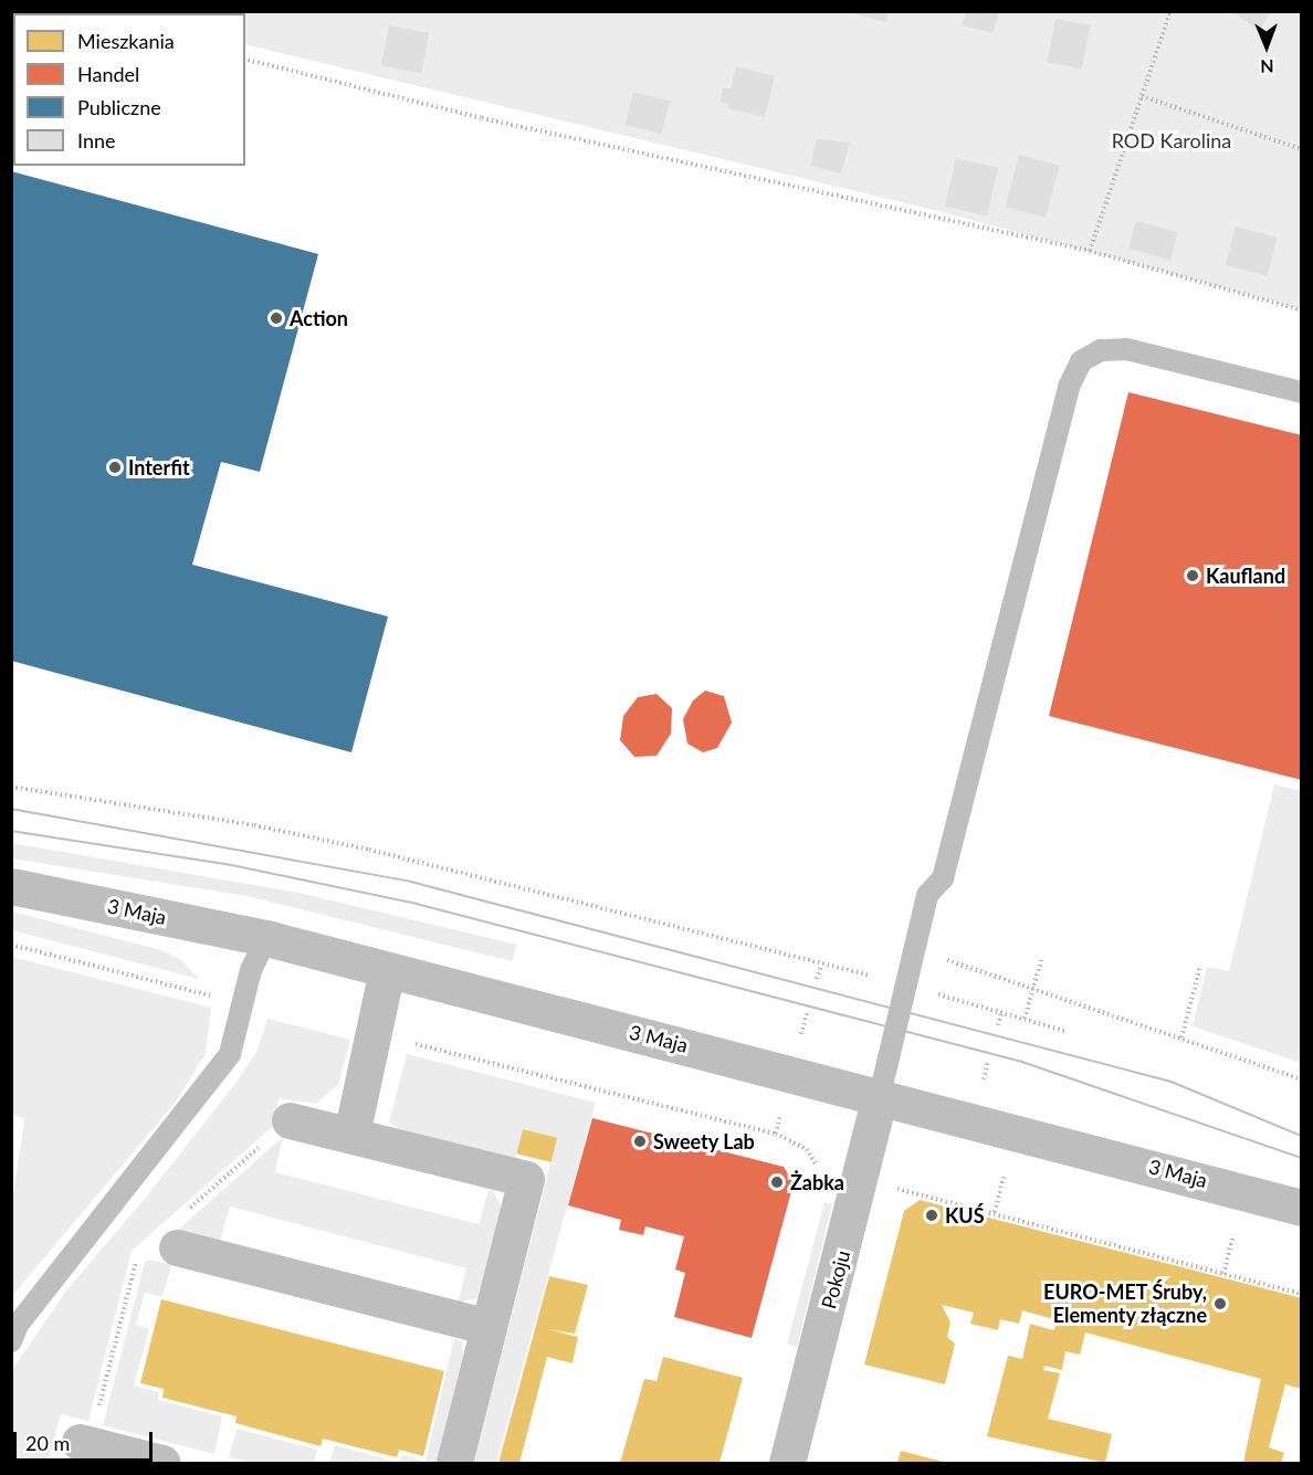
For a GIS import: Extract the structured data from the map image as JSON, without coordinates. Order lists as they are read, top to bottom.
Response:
{
  "streets": {
    "street": ["3 Maja", "Pokoju"]
  },
  "crossings": [
    ["3 Maja", "Pokoju"]
  ],
  "parks": ["ROD Karolina"],
  "places": [
    "Action",
    "Interfit",
    "Kaufland",
    "Sweety Lab",
    "Żabka",
    "KUŚ",
    "EURO-MET Śruby, Elementy złączne"
  ],
  "legend": [
    "Mieszkania",
    "Handel",
    "Publiczne",
    "Inne"
  ],
  "scale_bar": "20 m",
  "north": "bottom"
}
